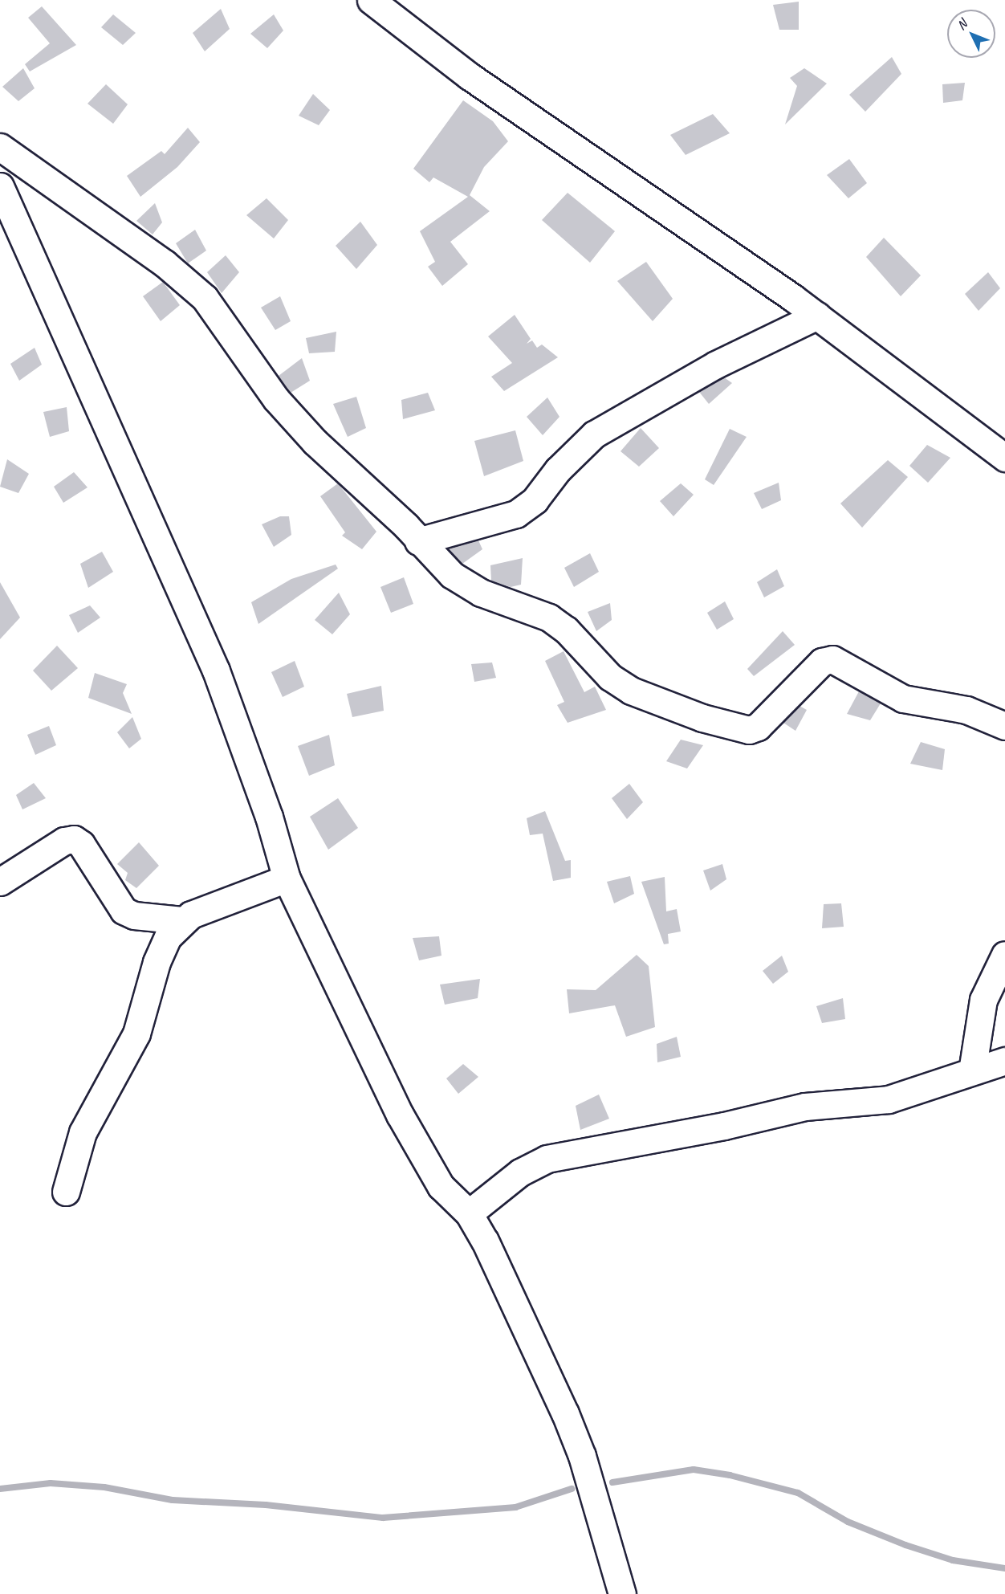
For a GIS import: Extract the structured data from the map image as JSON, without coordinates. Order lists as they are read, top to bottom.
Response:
{
  "north": "top left"
}
